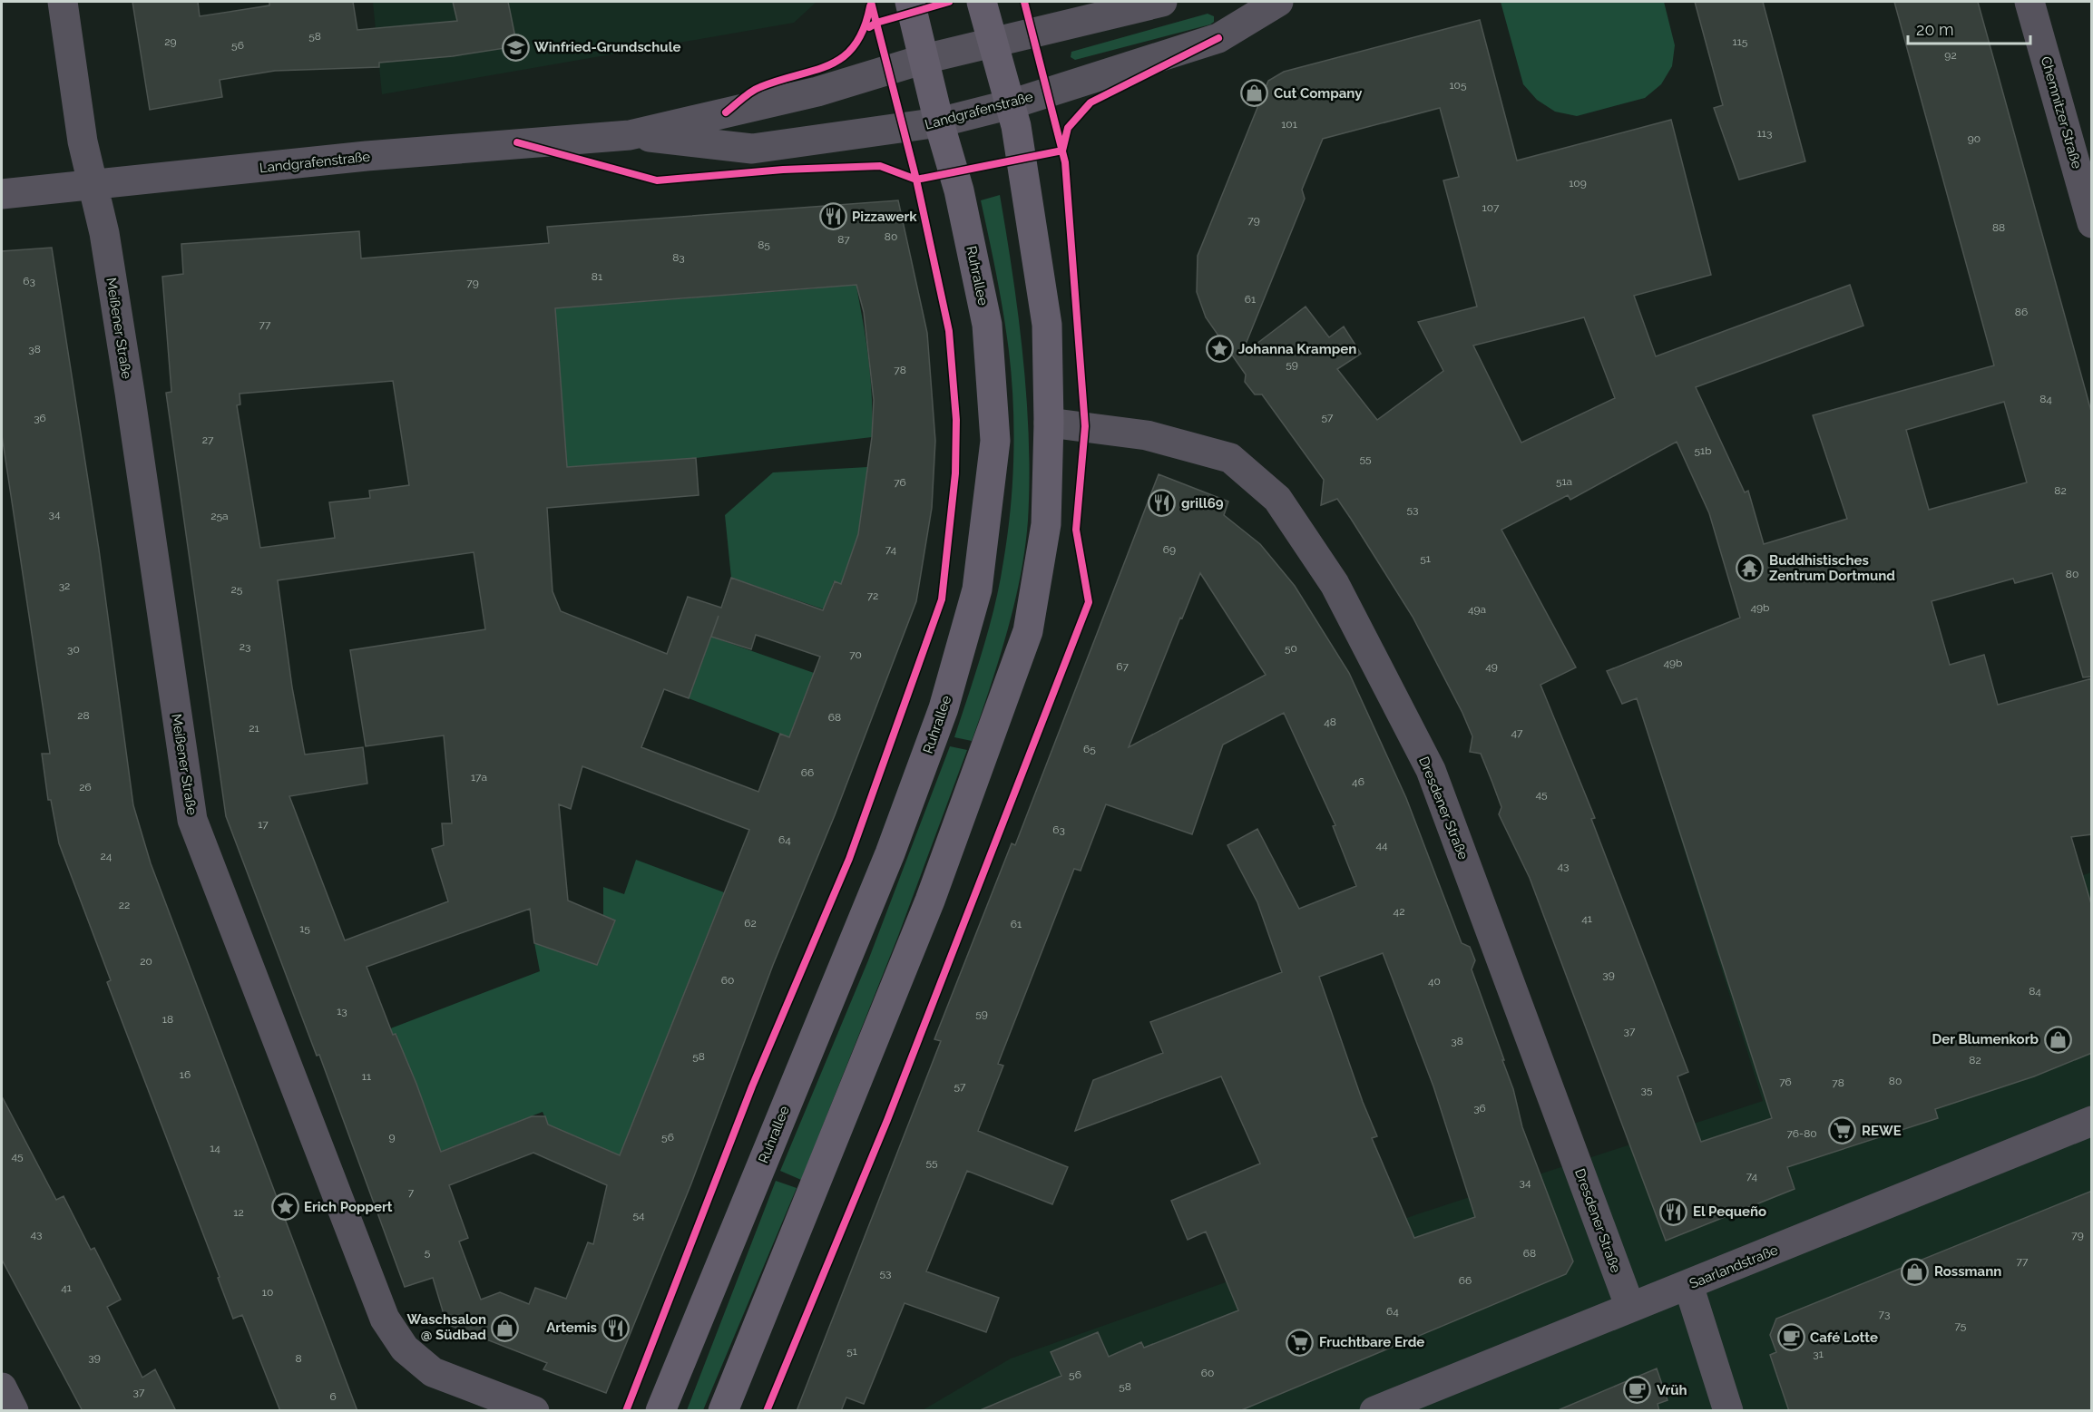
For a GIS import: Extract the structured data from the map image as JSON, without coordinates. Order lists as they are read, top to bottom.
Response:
{
  "streets": {
    "main road": ["Ruhrallee"],
    "street": [
      "Landgrafenstraße",
      "Chemnitzer Straße",
      "Meißener Straße",
      "Dresdener Straße",
      "Saarlandstraße"
    ]
  },
  "crossings": [
    ["Landgrafenstraße", "Ruhrallee"],
    ["Landgrafenstraße", "Meißener Straße"],
    ["Dresdener Straße", "Saarlandstraße"]
  ],
  "places": {
    "school or university": ["Winfried-Grundschule"],
    "shop": [
      "Cut Company",
      "Der Blumenkorb",
      "Rossmann",
      "Waschsalon @ Südbad"
    ],
    "restaurant": [
      "Pizzawerk",
      "grill69",
      "El Pequeño",
      "Artemis"
    ],
    "place": ["Johanna Krampen", "Erich Poppert"],
    "temple": ["Buddhistisches Zentrum Dortmund"],
    "supermarket": ["REWE", "Fruchtbare Erde"],
    "cafe": ["Café Lotte", "Vrüh"]
  },
  "house_numbers": [
    "58",
    "29",
    "115",
    "56",
    "92",
    "105",
    "101",
    "113",
    "90",
    "109",
    "107",
    "79",
    "88",
    "80",
    "87",
    "85",
    "83",
    "81",
    "63",
    "79",
    "61",
    "86",
    "77",
    "38",
    "59",
    "78",
    "84",
    "57",
    "36",
    "27",
    "51b",
    "55",
    "51a",
    "76",
    "82",
    "53",
    "34",
    "25a",
    "74",
    "69",
    "51",
    "80",
    "32",
    "25",
    "72",
    "49b",
    "49a",
    "23",
    "50",
    "30",
    "70",
    "49b",
    "67",
    "49",
    "28",
    "68",
    "48",
    "21",
    "47",
    "65",
    "66",
    "17a",
    "46",
    "26",
    "45",
    "17",
    "63",
    "64",
    "44",
    "24",
    "43",
    "22",
    "42",
    "41",
    "62",
    "61",
    "15",
    "20",
    "39",
    "60",
    "40",
    "84",
    "13",
    "59",
    "18",
    "37",
    "38",
    "58",
    "82",
    "16",
    "11",
    "80",
    "76",
    "78",
    "57",
    "35",
    "36",
    "76-80",
    "9",
    "56",
    "14",
    "45",
    "55",
    "74",
    "34",
    "7",
    "12",
    "54",
    "43",
    "79",
    "5",
    "68",
    "77",
    "53",
    "66",
    "41",
    "10",
    "64",
    "73",
    "75",
    "51",
    "31",
    "39",
    "8",
    "60",
    "56",
    "58",
    "37",
    "6"
  ],
  "scale_bar": "20 m"
}
